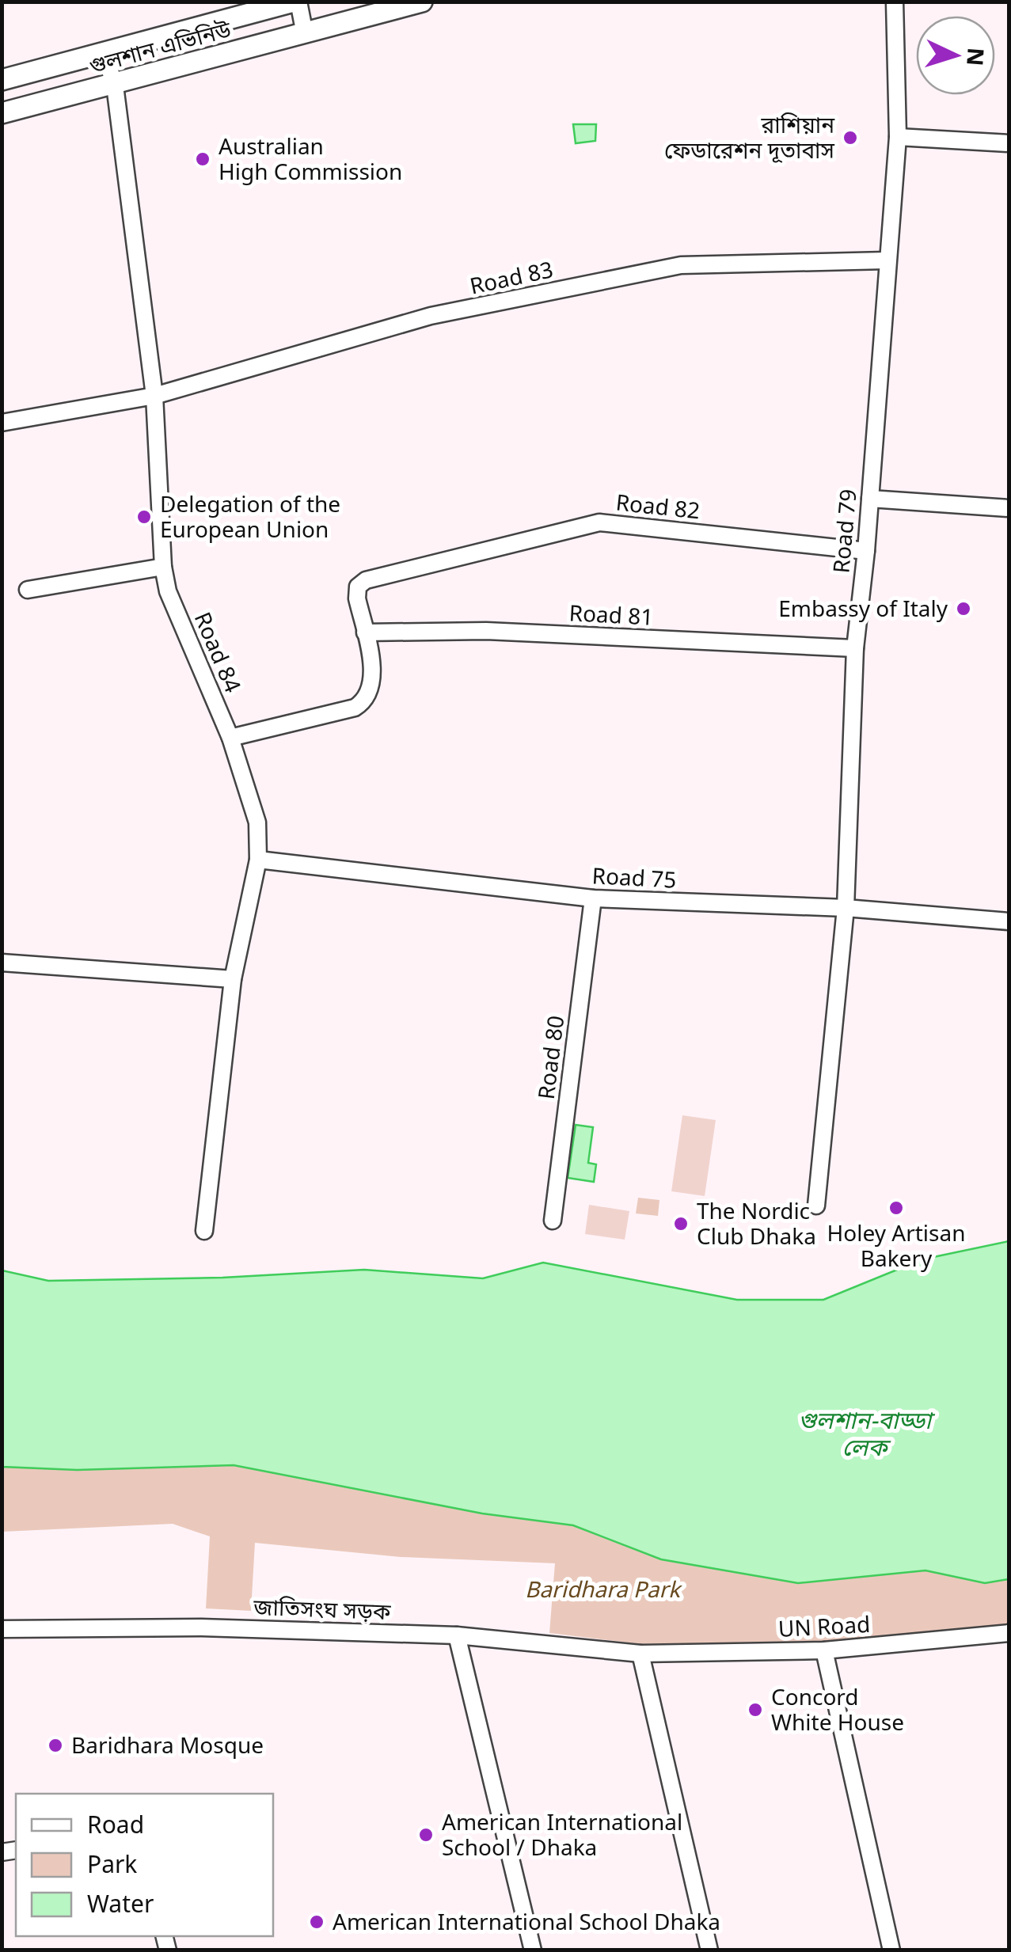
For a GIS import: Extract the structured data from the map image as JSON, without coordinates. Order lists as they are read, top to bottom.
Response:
{
  "streets": {
    "street": [
      "গুলশান এভিনিউ",
      "Road 83",
      "Road 82",
      "Road 79",
      "Road 81",
      "Road 84",
      "Road 75",
      "Road 80",
      "জাতিসংঘ সড়ক",
      "UN Road"
    ]
  },
  "crossings": [
    ["গুলশান এভিনিউ", "Road 84"],
    ["Road 83", "Road 79"],
    ["Road 83", "Road 84"],
    ["Road 82", "Road 79"],
    ["Road 82", "Road 81"],
    ["Road 79", "Road 81"],
    ["Road 79", "Road 75"],
    ["Road 84", "Road 75"],
    ["Road 75", "Road 80"],
    ["জাতিসংঘ সড়ক", "UN Road"]
  ],
  "water": ["গুলশান-বাড্ডা লেক"],
  "parks": ["Baridhara Park"],
  "places": [
    "রাশিয়ান ফেডারেশন দূতাবাস",
    "Australian High Commission",
    "Delegation of the European Union",
    "Embassy of Italy",
    "Holey Artisan Bakery",
    "The Nordic Club Dhaka",
    "Concord White House",
    "Baridhara Mosque",
    "American International School / Dhaka",
    "American International School Dhaka"
  ],
  "legend": ["Road", "Park", "Water"],
  "north": "right"
}
